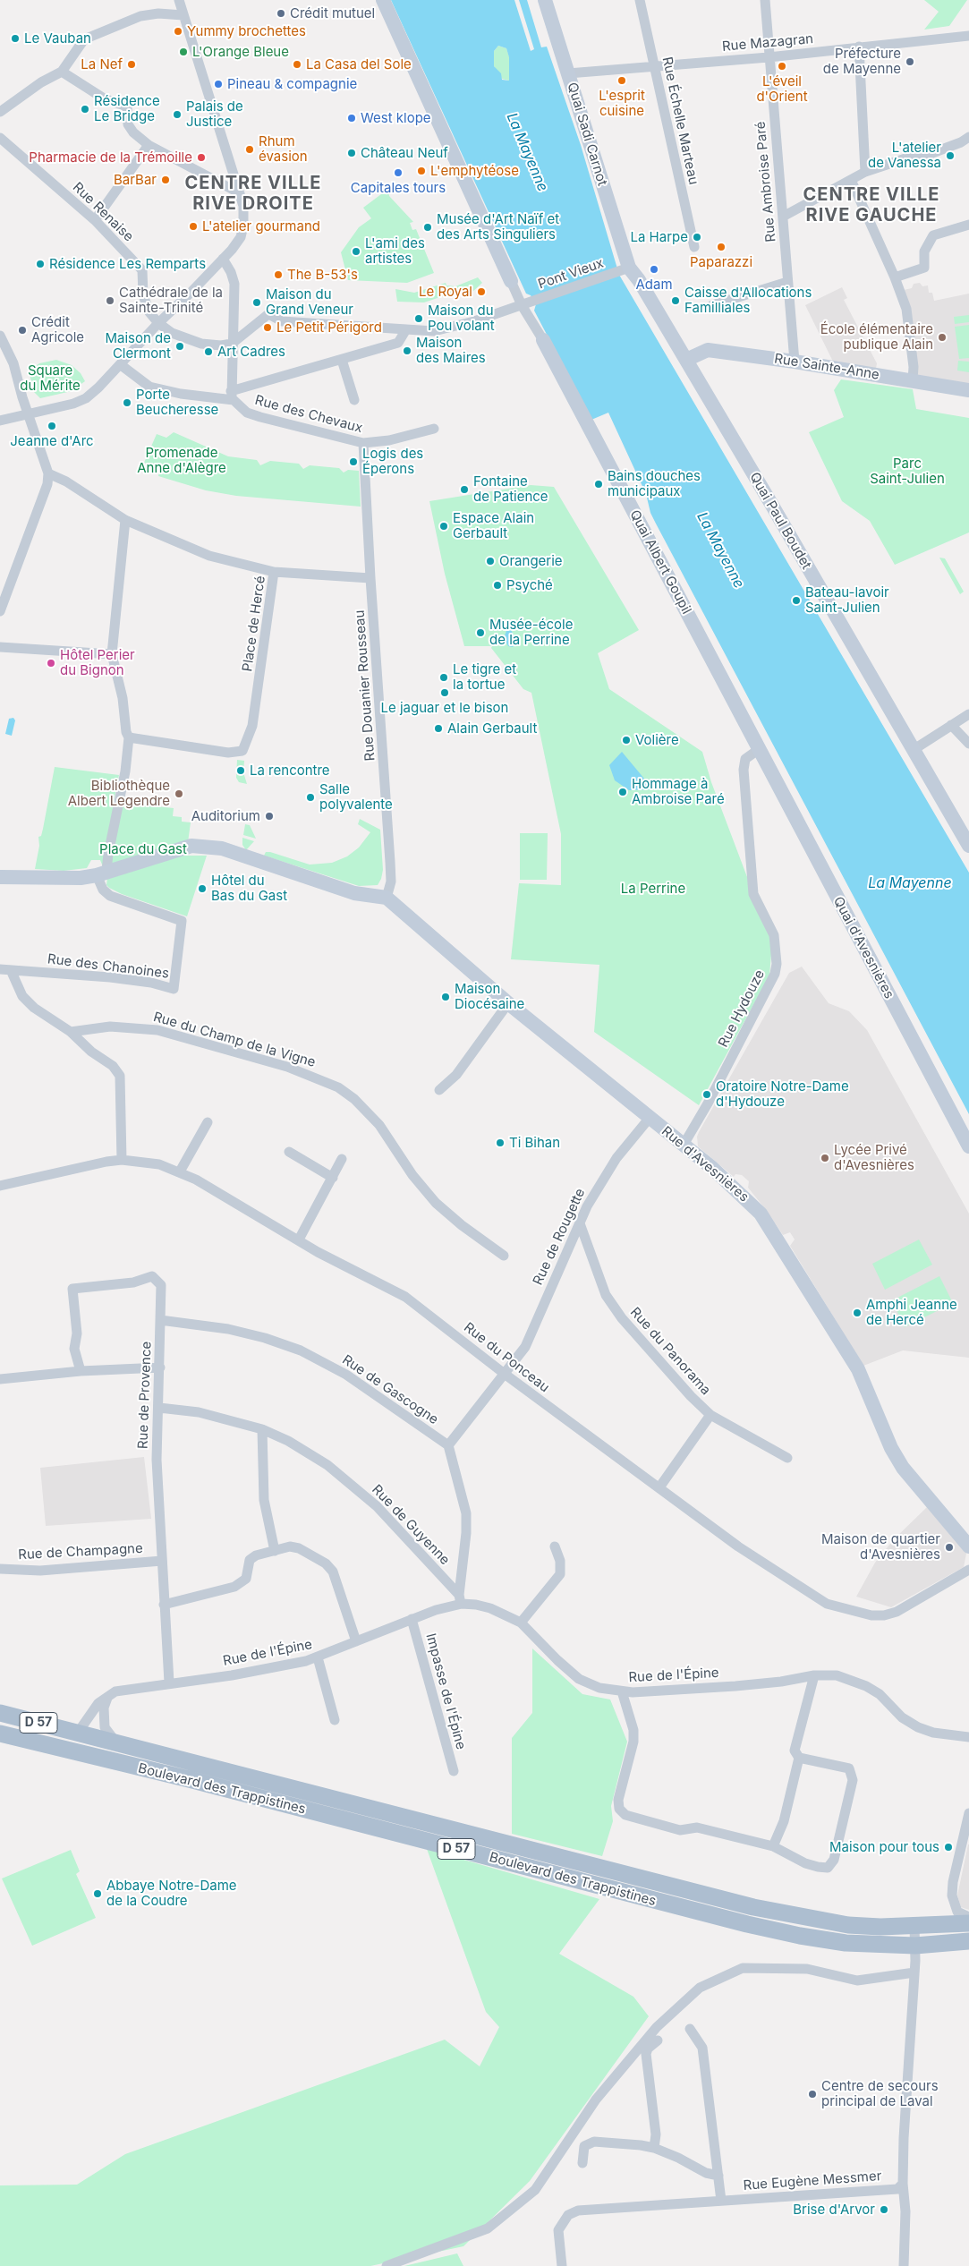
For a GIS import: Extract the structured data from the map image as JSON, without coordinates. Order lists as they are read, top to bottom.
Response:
{
  "streets": {
    "main road": ["D 57", "Boulevard des Trappistines"],
    "street": [
      "Rue Mazagran",
      "Rue Échelle Marteau",
      "Quai Sadi Carnot",
      "Rue Ambroise Paré",
      "Rue Renaise",
      "Pont Vieux",
      "Rue Sainte-Anne",
      "Rue des Chevaux",
      "Quai Paul Boudet",
      "Quai Albert Goupil",
      "Place de Hercé",
      "Rue Douanier Rousseau",
      "Quai d'Avesnières",
      "Rue des Chanoines",
      "Rue Hydouze",
      "Rue du Champ de la Vigne",
      "Rue d'Avesnières",
      "Rue de Rougette",
      "Rue du Panorama",
      "Rue du Ponceau",
      "Rue de Gascogne",
      "Rue de Provence",
      "Rue de Guyenne",
      "Rue de Champagne",
      "Rue de l'Épine",
      "Impasse de l'Épine",
      "Rue Eugène Messmer"
    ]
  },
  "crossings": [
    ["Rue Mazagran", "Rue Échelle Marteau"],
    ["Rue Mazagran", "Quai Sadi Carnot"],
    ["Rue Mazagran", "Rue Ambroise Paré"],
    ["Quai Sadi Carnot", "Pont Vieux"],
    ["Quai Sadi Carnot", "Quai Paul Boudet"],
    ["Rue Ambroise Paré", "Rue Sainte-Anne"],
    ["Pont Vieux", "Quai Paul Boudet"],
    ["Pont Vieux", "Quai Albert Goupil"],
    ["Rue Sainte-Anne", "Quai Paul Boudet"],
    ["Rue des Chevaux", "Rue Douanier Rousseau"],
    ["Quai Albert Goupil", "Quai d'Avesnières"],
    ["Quai Albert Goupil", "Rue Hydouze"],
    ["Place de Hercé", "Rue Douanier Rousseau"],
    ["Rue Douanier Rousseau", "Rue d'Avesnières"],
    ["Quai d'Avesnières", "Rue Hydouze"],
    ["Rue Hydouze", "Rue d'Avesnières"],
    ["Rue d'Avesnières", "Rue de Rougette"],
    ["Rue de Rougette", "Rue du Panorama"],
    ["Rue de Rougette", "Rue du Ponceau"],
    ["Rue de Rougette", "Rue de Gascogne"],
    ["Rue de Gascogne", "Rue de Provence"],
    ["Rue de Provence", "Rue de Guyenne"],
    ["Rue de Provence", "Rue de Champagne"],
    ["Rue de Provence", "Rue de l'Épine"],
    ["Rue de Guyenne", "Rue de l'Épine"],
    ["Rue de l'Épine", "Impasse de l'Épine"],
    ["Rue de l'Épine", "Boulevard des Trappistines"],
    ["D 57", "Boulevard des Trappistines"]
  ],
  "districts": ["CENTRE VILLE RIVE DROITE", "CENTRE VILLE RIVE GAUCHE"],
  "water": ["La Mayenne"],
  "parks": [
    "Square du Mérite",
    "Promenade Anne d'Alègre",
    "Parc Saint-Julien",
    "Place du Gast",
    "La Perrine"
  ],
  "places": [
    "Crédit mutuel",
    "Yummy brochettes",
    "Le Vauban",
    "L'Orange Bleue",
    "Préfecture de Mayenne",
    "La Nef",
    "La Casa del Sole",
    "L'éveil d'Orient",
    "L'esprit cuisine",
    "Pineau & compagnie",
    "Résidence Le Bridge",
    "Palais de Justice",
    "West klope",
    "Rhum évasion",
    "Château Neuf",
    "L'atelier de Vanessa",
    "Pharmacie de la Trémoille",
    "L'emphytéose",
    "Capitales tours",
    "BarBar",
    "L'atelier gourmand",
    "Musée d'Art Naïf et des Arts Singuliers",
    "La Harpe",
    "Paparazzi",
    "L'ami des artistes",
    "Résidence Les Remparts",
    "Adam",
    "The B-53's",
    "Le Royal",
    "Cathédrale de la Sainte-Trinité",
    "Caisse d'Allocations Familliales",
    "Maison du Grand Veneur",
    "Maison du Pou volant",
    "Le Petit Périgord",
    "Crédit Agricole",
    "École élémentaire publique Alain",
    "Maison de Clermont",
    "Maison des Maires",
    "Art Cadres",
    "Porte Beucheresse",
    "Jeanne d'Arc",
    "Logis des Éperons",
    "Bains douches municipaux",
    "Fontaine de Patience",
    "Espace Alain Gerbault",
    "Orangerie",
    "Psyché",
    "Bateau-lavoir Saint-Julien",
    "Musée-école de la Perrine",
    "Hôtel Perier du Bignon",
    "Le tigre et la tortue",
    "Le jaguar et le bison",
    "Alain Gerbault",
    "Volière",
    "La rencontre",
    "Hommage à Ambroise Paré",
    "Bibliothèque Albert Legendre",
    "Salle polyvalente",
    "Auditorium",
    "Hôtel du Bas du Gast",
    "Maison Diocésaine",
    "Oratoire Notre-Dame d'Hydouze",
    "Ti Bihan",
    "Lycée Privé d'Avesnières",
    "Amphi Jeanne de Hercé",
    "Maison de quartier d'Avesnières",
    "Maison pour tous",
    "Abbaye Notre-Dame de la Coudre",
    "Centre de secours principal de Laval",
    "Brise d'Arvor"
  ]
}
